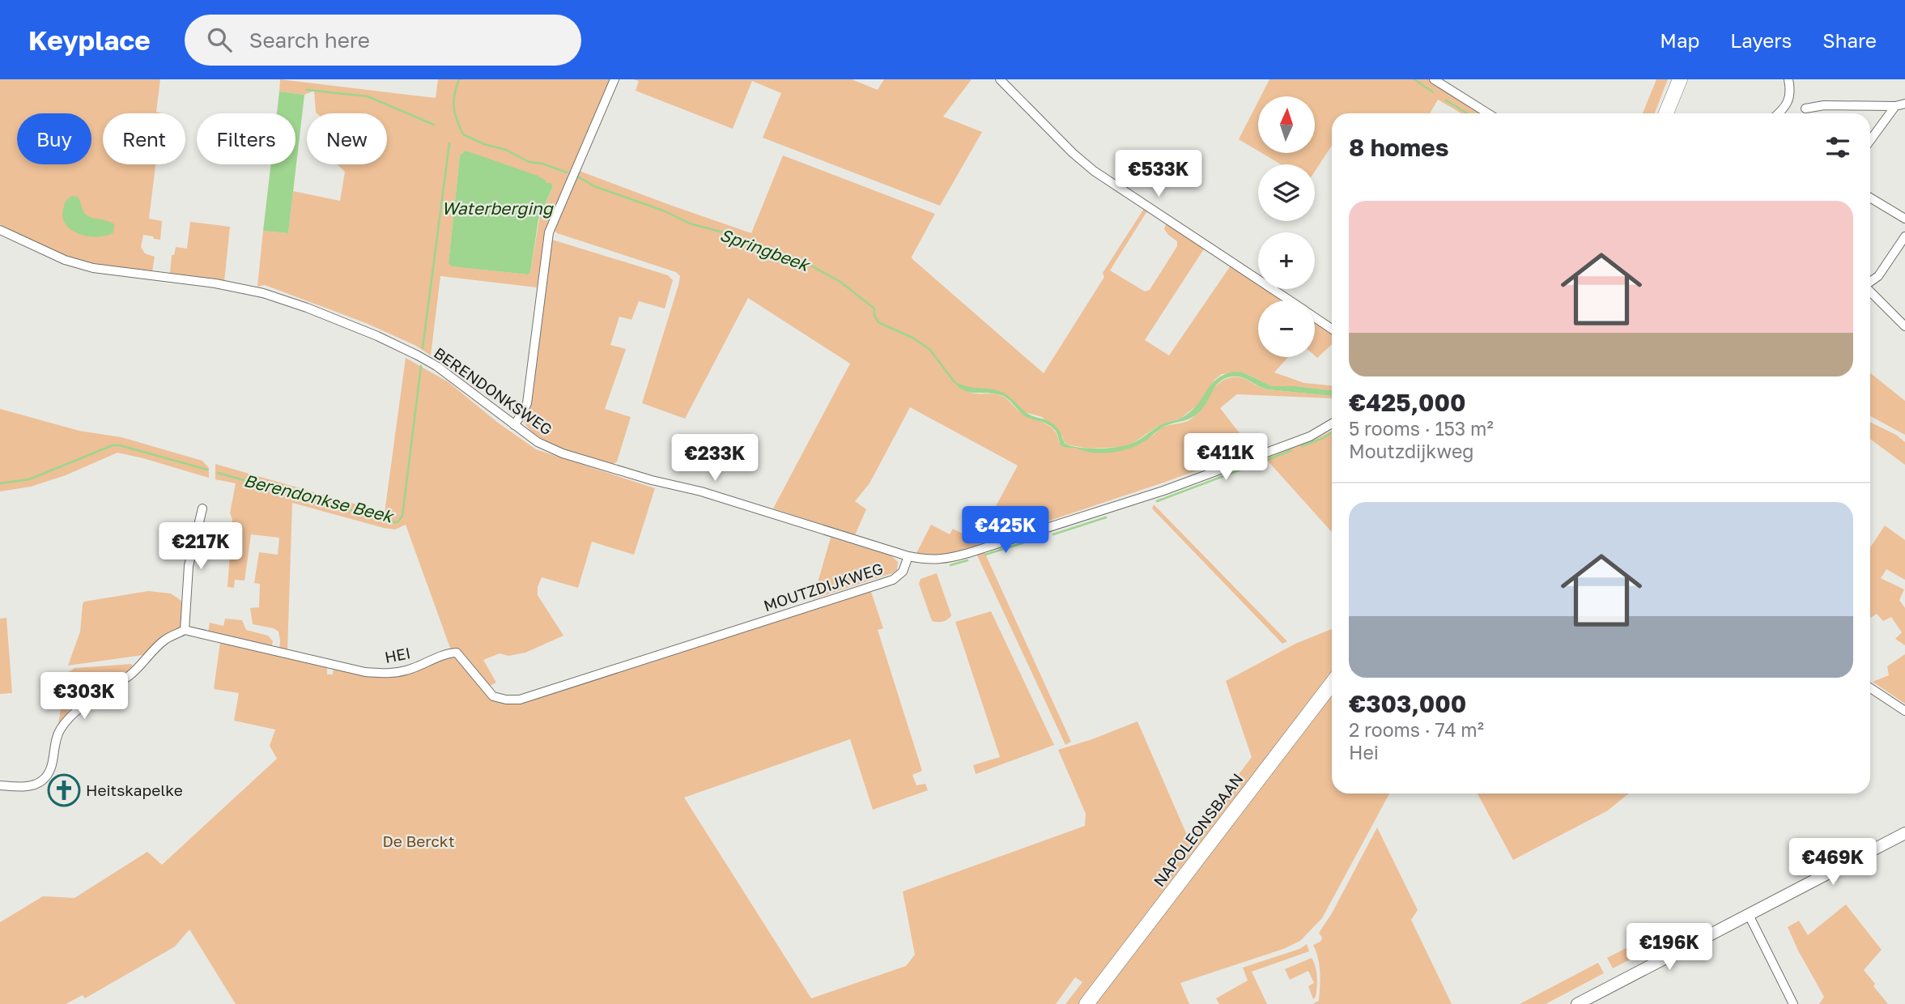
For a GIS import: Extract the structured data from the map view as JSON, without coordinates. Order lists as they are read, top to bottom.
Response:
{
  "streets": {
    "main road": ["NAPOLEONSBAAN"],
    "street": ["BERENDONKSWEG", "MOUTZDIJKWEG", "HEI"]
  },
  "crossings": [
    ["BERENDONKSWEG", "MOUTZDIJKWEG"],
    ["MOUTZDIJKWEG", "HEI"]
  ],
  "water": ["Waterberging", "Springbeek", "Berendonkse Beek"],
  "parks": ["De Berckt"],
  "places": {
    "church": ["Heitskapelke"]
  },
  "north": "top",
  "page": {
    "header": "Keyplace",
    "search": "Search here",
    "nav": ["Map", "Layers", "Share"],
    "map_buttons": ["+", "−"],
    "chip": [
      "Buy",
      "Rent",
      "Filters",
      "New"
    ],
    "heading": "8 homes",
    "price": [
      "€533K",
      "€411K",
      "€233K",
      "€425K",
      "€217K",
      "€303K",
      "€469K",
      "€196K"
    ],
    "list": [
      {
        "name": "€425,000",
        "note": "5 rooms · 153 m² · Moutzdijkweg"
      },
      {
        "name": "€303,000",
        "note": "2 rooms · 74 m² · Hei"
      }
    ]
  }
}
